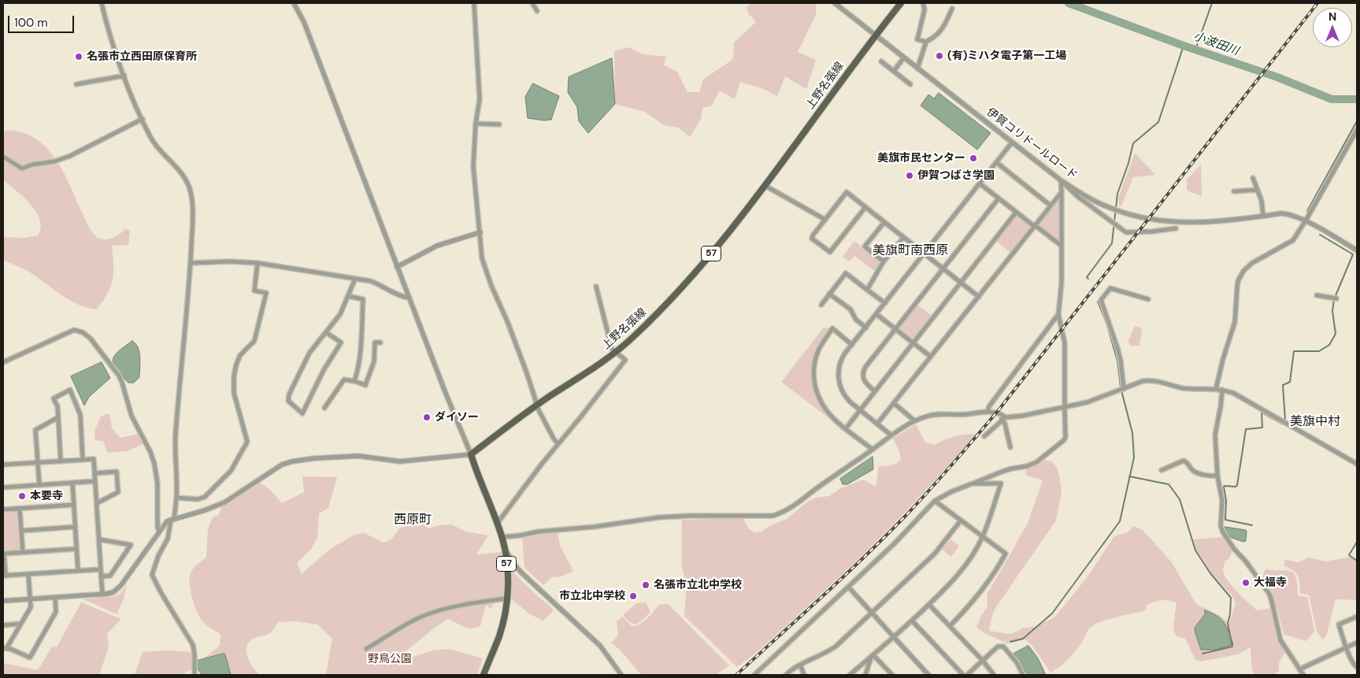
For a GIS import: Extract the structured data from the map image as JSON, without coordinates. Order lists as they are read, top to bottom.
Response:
{
  "streets": {
    "main road": ["上野名張線", "57"],
    "street": ["伊賀コリドールロード"]
  },
  "crossings": [
    ["上野名張線", "伊賀コリドールロード"],
    ["上野名張線", "57"]
  ],
  "districts": ["美旗町南西原", "美旗中村", "西原町"],
  "water": ["小波田川"],
  "parks": ["野鳥公園"],
  "places": [
    "(有)ミハタ電子第一工場",
    "名張市立西田原保育所",
    "美旗市民センター",
    "伊賀つばさ学園",
    "ダイソー",
    "本要寺",
    "大福寺",
    "名張市立北中学校",
    "市立北中学校"
  ],
  "scale_bar": "100 m",
  "north": "top"
}
